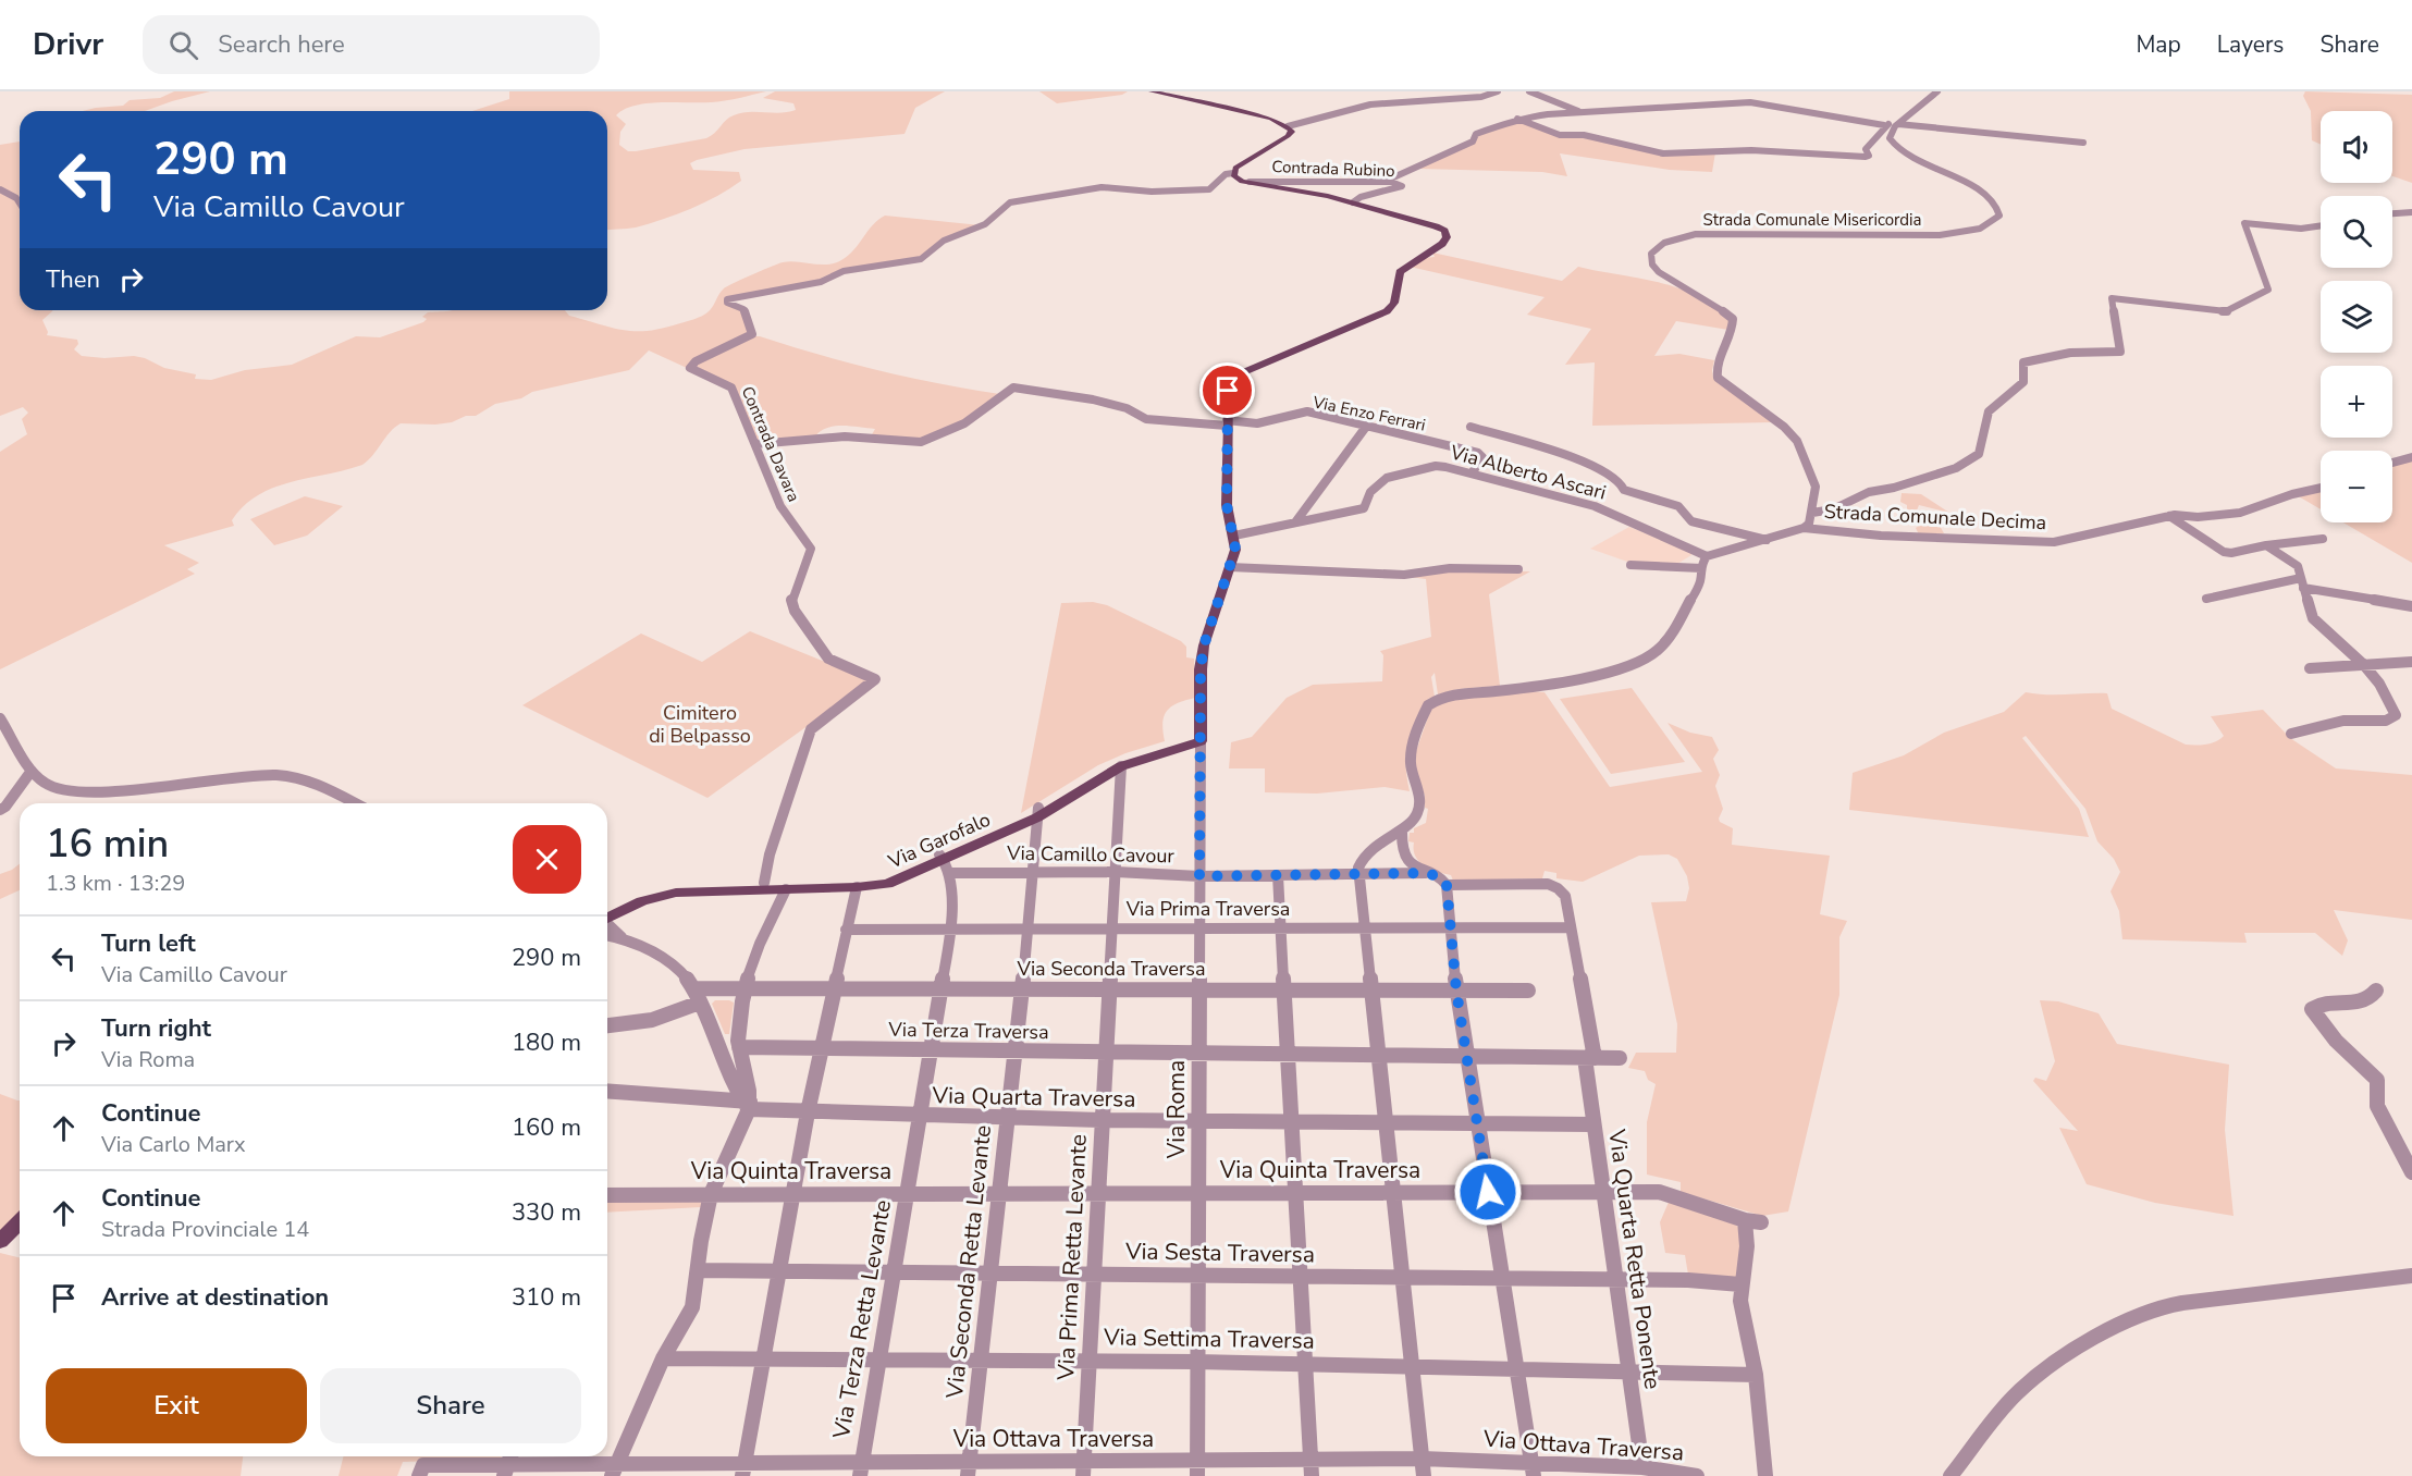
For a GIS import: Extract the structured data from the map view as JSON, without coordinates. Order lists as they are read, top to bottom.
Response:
{
  "streets": {
    "main road": ["Via Garofalo"],
    "street": [
      "Contrada Rubino",
      "Strada Comunale Misericordia",
      "Via Enzo Ferrari",
      "Contrada Davara",
      "Via Alberto Ascari",
      "Strada Comunale Decima",
      "Via Camillo Cavour",
      "Via Prima Traversa",
      "Via Seconda Traversa",
      "Via Terza Traversa",
      "Via Quarta Traversa",
      "Via Roma",
      "Via Quinta Traversa",
      "Via Sesta Traversa",
      "Via Prima Retta Levante",
      "Via Quarta Retta Ponente",
      "Via Seconda Retta Levante",
      "Via Terza Retta Levante",
      "Via Settima Traversa",
      "Via Ottava Traversa"
    ]
  },
  "crossings": [
    ["Strada Comunale Misericordia", "Strada Comunale Decima"],
    ["Via Enzo Ferrari", "Contrada Davara"],
    ["Via Enzo Ferrari", "Via Alberto Ascari"],
    ["Contrada Davara", "Via Garofalo"],
    ["Via Garofalo", "Via Camillo Cavour"],
    ["Via Garofalo", "Via Roma"],
    ["Via Garofalo", "Via Prima Retta Levante"],
    ["Via Garofalo", "Via Seconda Retta Levante"],
    ["Via Garofalo", "Via Terza Retta Levante"],
    ["Via Camillo Cavour", "Via Roma"],
    ["Via Camillo Cavour", "Via Prima Retta Levante"],
    ["Via Camillo Cavour", "Via Seconda Retta Levante"],
    ["Via Camillo Cavour", "Via Terza Retta Levante"],
    ["Via Prima Traversa", "Via Roma"],
    ["Via Prima Traversa", "Via Prima Retta Levante"],
    ["Via Prima Traversa", "Via Quarta Retta Ponente"],
    ["Via Prima Traversa", "Via Seconda Retta Levante"],
    ["Via Prima Traversa", "Via Terza Retta Levante"],
    ["Via Seconda Traversa", "Via Roma"],
    ["Via Seconda Traversa", "Via Prima Retta Levante"],
    ["Via Seconda Traversa", "Via Seconda Retta Levante"],
    ["Via Seconda Traversa", "Via Terza Retta Levante"],
    ["Via Terza Traversa", "Via Roma"],
    ["Via Terza Traversa", "Via Prima Retta Levante"],
    ["Via Terza Traversa", "Via Seconda Retta Levante"],
    ["Via Terza Traversa", "Via Terza Retta Levante"],
    ["Via Quarta Traversa", "Via Roma"],
    ["Via Quarta Traversa", "Via Prima Retta Levante"],
    ["Via Quarta Traversa", "Via Quarta Retta Ponente"],
    ["Via Quarta Traversa", "Via Seconda Retta Levante"],
    ["Via Quarta Traversa", "Via Terza Retta Levante"],
    ["Via Roma", "Via Quinta Traversa"],
    ["Via Roma", "Via Sesta Traversa"],
    ["Via Roma", "Via Settima Traversa"],
    ["Via Roma", "Via Ottava Traversa"],
    ["Via Quinta Traversa", "Via Sesta Traversa"],
    ["Via Quinta Traversa", "Via Prima Retta Levante"],
    ["Via Quinta Traversa", "Via Quarta Retta Ponente"],
    ["Via Quinta Traversa", "Via Seconda Retta Levante"],
    ["Via Quinta Traversa", "Via Terza Retta Levante"],
    ["Via Sesta Traversa", "Via Prima Retta Levante"],
    ["Via Sesta Traversa", "Via Quarta Retta Ponente"],
    ["Via Sesta Traversa", "Via Seconda Retta Levante"],
    ["Via Sesta Traversa", "Via Terza Retta Levante"],
    ["Via Prima Retta Levante", "Via Settima Traversa"],
    ["Via Prima Retta Levante", "Via Ottava Traversa"],
    ["Via Quarta Retta Ponente", "Via Settima Traversa"],
    ["Via Quarta Retta Ponente", "Via Ottava Traversa"],
    ["Via Seconda Retta Levante", "Via Settima Traversa"],
    ["Via Seconda Retta Levante", "Via Ottava Traversa"],
    ["Via Terza Retta Levante", "Via Settima Traversa"],
    ["Via Terza Retta Levante", "Via Ottava Traversa"]
  ],
  "parks": ["Cimitero di Belpasso"],
  "page": {
    "header": "Drivr",
    "search": "Search here",
    "nav": ["Map", "Layers", "Share"],
    "map_buttons": ["+", "−"],
    "turn": ["290 m", "Via Camillo Cavour"],
    "then": "Then",
    "heading": ["16 min", "1.3 km · 13:29"],
    "list": [
      {
        "name": "Turn left",
        "note": "Via Camillo Cavour",
        "value": "290 m"
      },
      {
        "name": "Turn right",
        "note": "Via Roma",
        "value": "180 m"
      },
      {
        "name": "Continue",
        "note": "Via Carlo Marx",
        "value": "160 m"
      },
      {
        "name": "Continue",
        "note": "Strada Provinciale 14",
        "value": "330 m"
      },
      {
        "name": "Arrive at destination",
        "value": "310 m"
      }
    ],
    "buttons": ["Exit", "Share"]
  }
}
